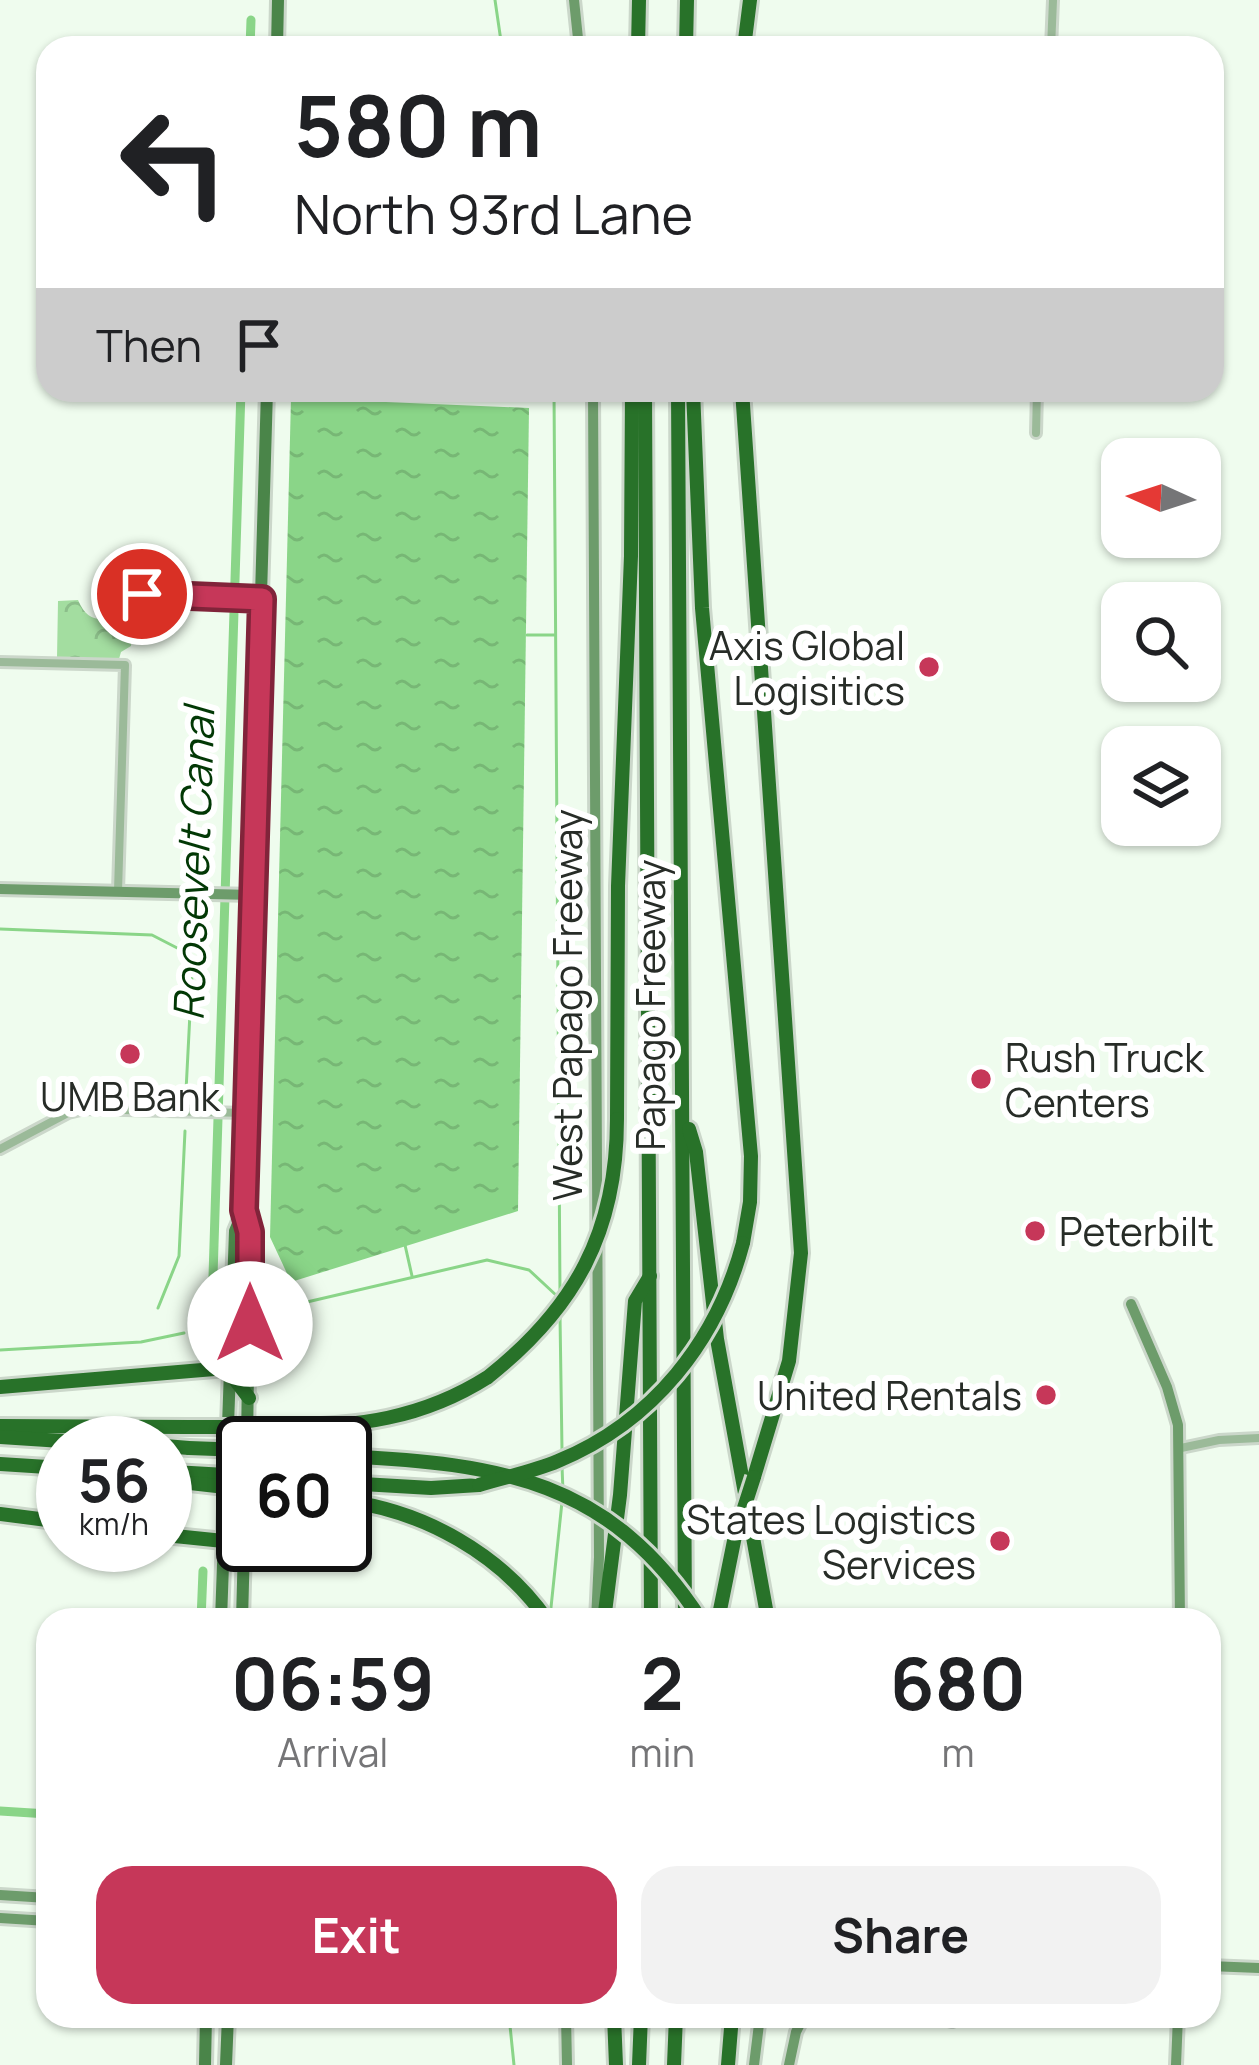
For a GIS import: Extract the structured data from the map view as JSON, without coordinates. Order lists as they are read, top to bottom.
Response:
{
  "streets": {
    "highway": ["Papago Freeway"],
    "main road": ["West Papago Freeway"]
  },
  "water": ["Roosevelt Canal"],
  "places": [
    "Axis Global Logisitics",
    "UMB Bank",
    "Rush Truck Centers",
    "Peterbilt",
    "United Rentals",
    "States Logistics Services"
  ],
  "north": "left",
  "page": {
    "turn": ["580 m", "North 93rd Lane"],
    "then": "Then",
    "speed": "56 km/h",
    "limit": "60",
    "eta": [
      "06:59",
      "Arrival",
      "2",
      "min",
      "680",
      "m"
    ],
    "buttons": ["Exit", "Share"]
  }
}
